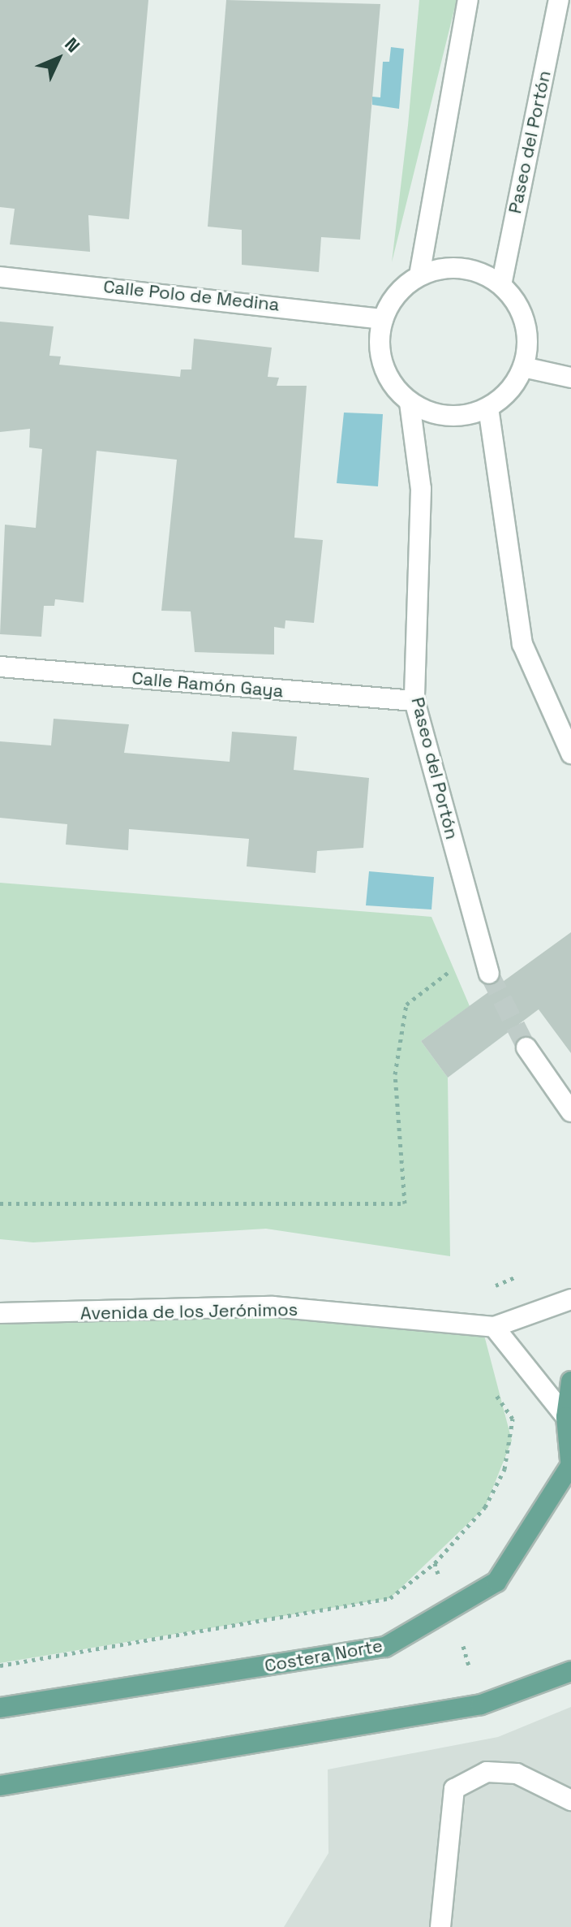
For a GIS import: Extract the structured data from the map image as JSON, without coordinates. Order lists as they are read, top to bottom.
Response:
{
  "streets": {
    "main road": ["Costera Norte"],
    "street": [
      "Paseo del Portón",
      "Calle Polo de Medina",
      "Calle Ramón Gaya",
      "Avenida de los Jerónimos"
    ]
  },
  "crossings": [
    ["Paseo del Portón", "Calle Polo de Medina"],
    ["Paseo del Portón", "Calle Ramón Gaya"]
  ],
  "north": "top right"
}
